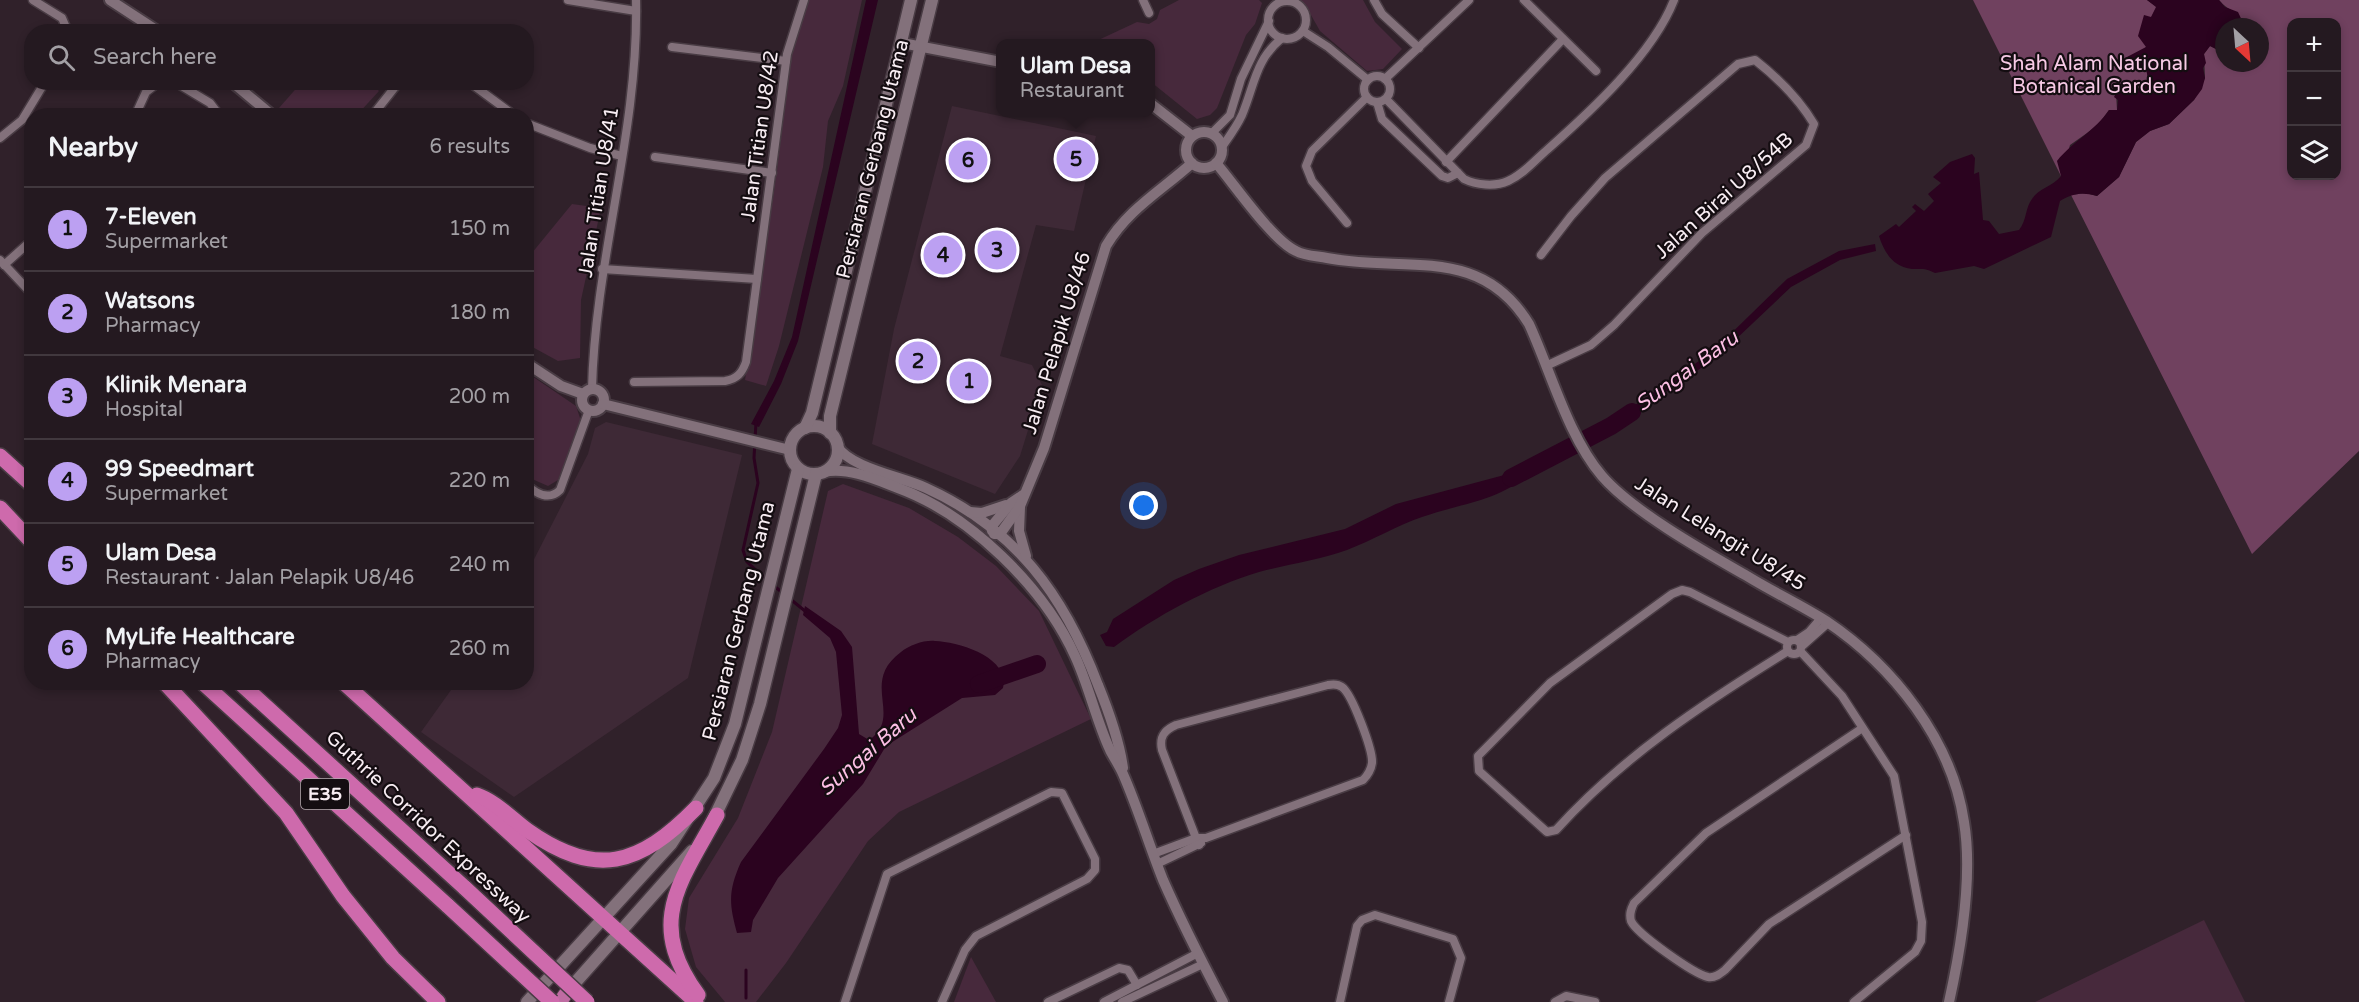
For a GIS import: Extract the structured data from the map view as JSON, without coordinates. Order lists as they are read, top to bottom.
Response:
{
  "streets": {
    "highway": ["E35", "Guthrie Corridor Expressway"],
    "main road": ["Persiaran Gerbang Utama"],
    "street": [
      "Jalan Titian U8/42",
      "Jalan Titian U8/41",
      "Jalan Birai U8/54B",
      "Jalan Pelapik U8/46",
      "Jalan Lelangit U8/45"
    ]
  },
  "crossings": [
    ["Jalan Birai U8/54B", "Jalan Lelangit U8/45"],
    ["Jalan Pelapik U8/46", "Jalan Lelangit U8/45"]
  ],
  "water": ["Sungai Baru"],
  "parks": ["Shah Alam National Botanical Garden"],
  "north": "bottom right",
  "page": {
    "map_buttons": ["+", "−"],
    "search": "Search here",
    "popup": ["Ulam Desa", "Restaurant"],
    "heading": ["Nearby", "6 results"],
    "pins": [
      "5",
      "6",
      "3",
      "4",
      "2",
      "1"
    ],
    "list": [
      {
        "mark": "1",
        "name": "7-Eleven",
        "note": "Supermarket",
        "value": "150 m"
      },
      {
        "mark": "2",
        "name": "Watsons",
        "note": "Pharmacy",
        "value": "180 m"
      },
      {
        "mark": "3",
        "name": "Klinik Menara",
        "note": "Hospital",
        "value": "200 m"
      },
      {
        "mark": "4",
        "name": "99 Speedmart",
        "note": "Supermarket",
        "value": "220 m"
      },
      {
        "mark": "5",
        "name": "Ulam Desa",
        "note": "Restaurant · Jalan Pelapik U8/46",
        "value": "240 m"
      },
      {
        "mark": "6",
        "name": "MyLife Healthcare",
        "note": "Pharmacy",
        "value": "260 m"
      }
    ]
  }
}
